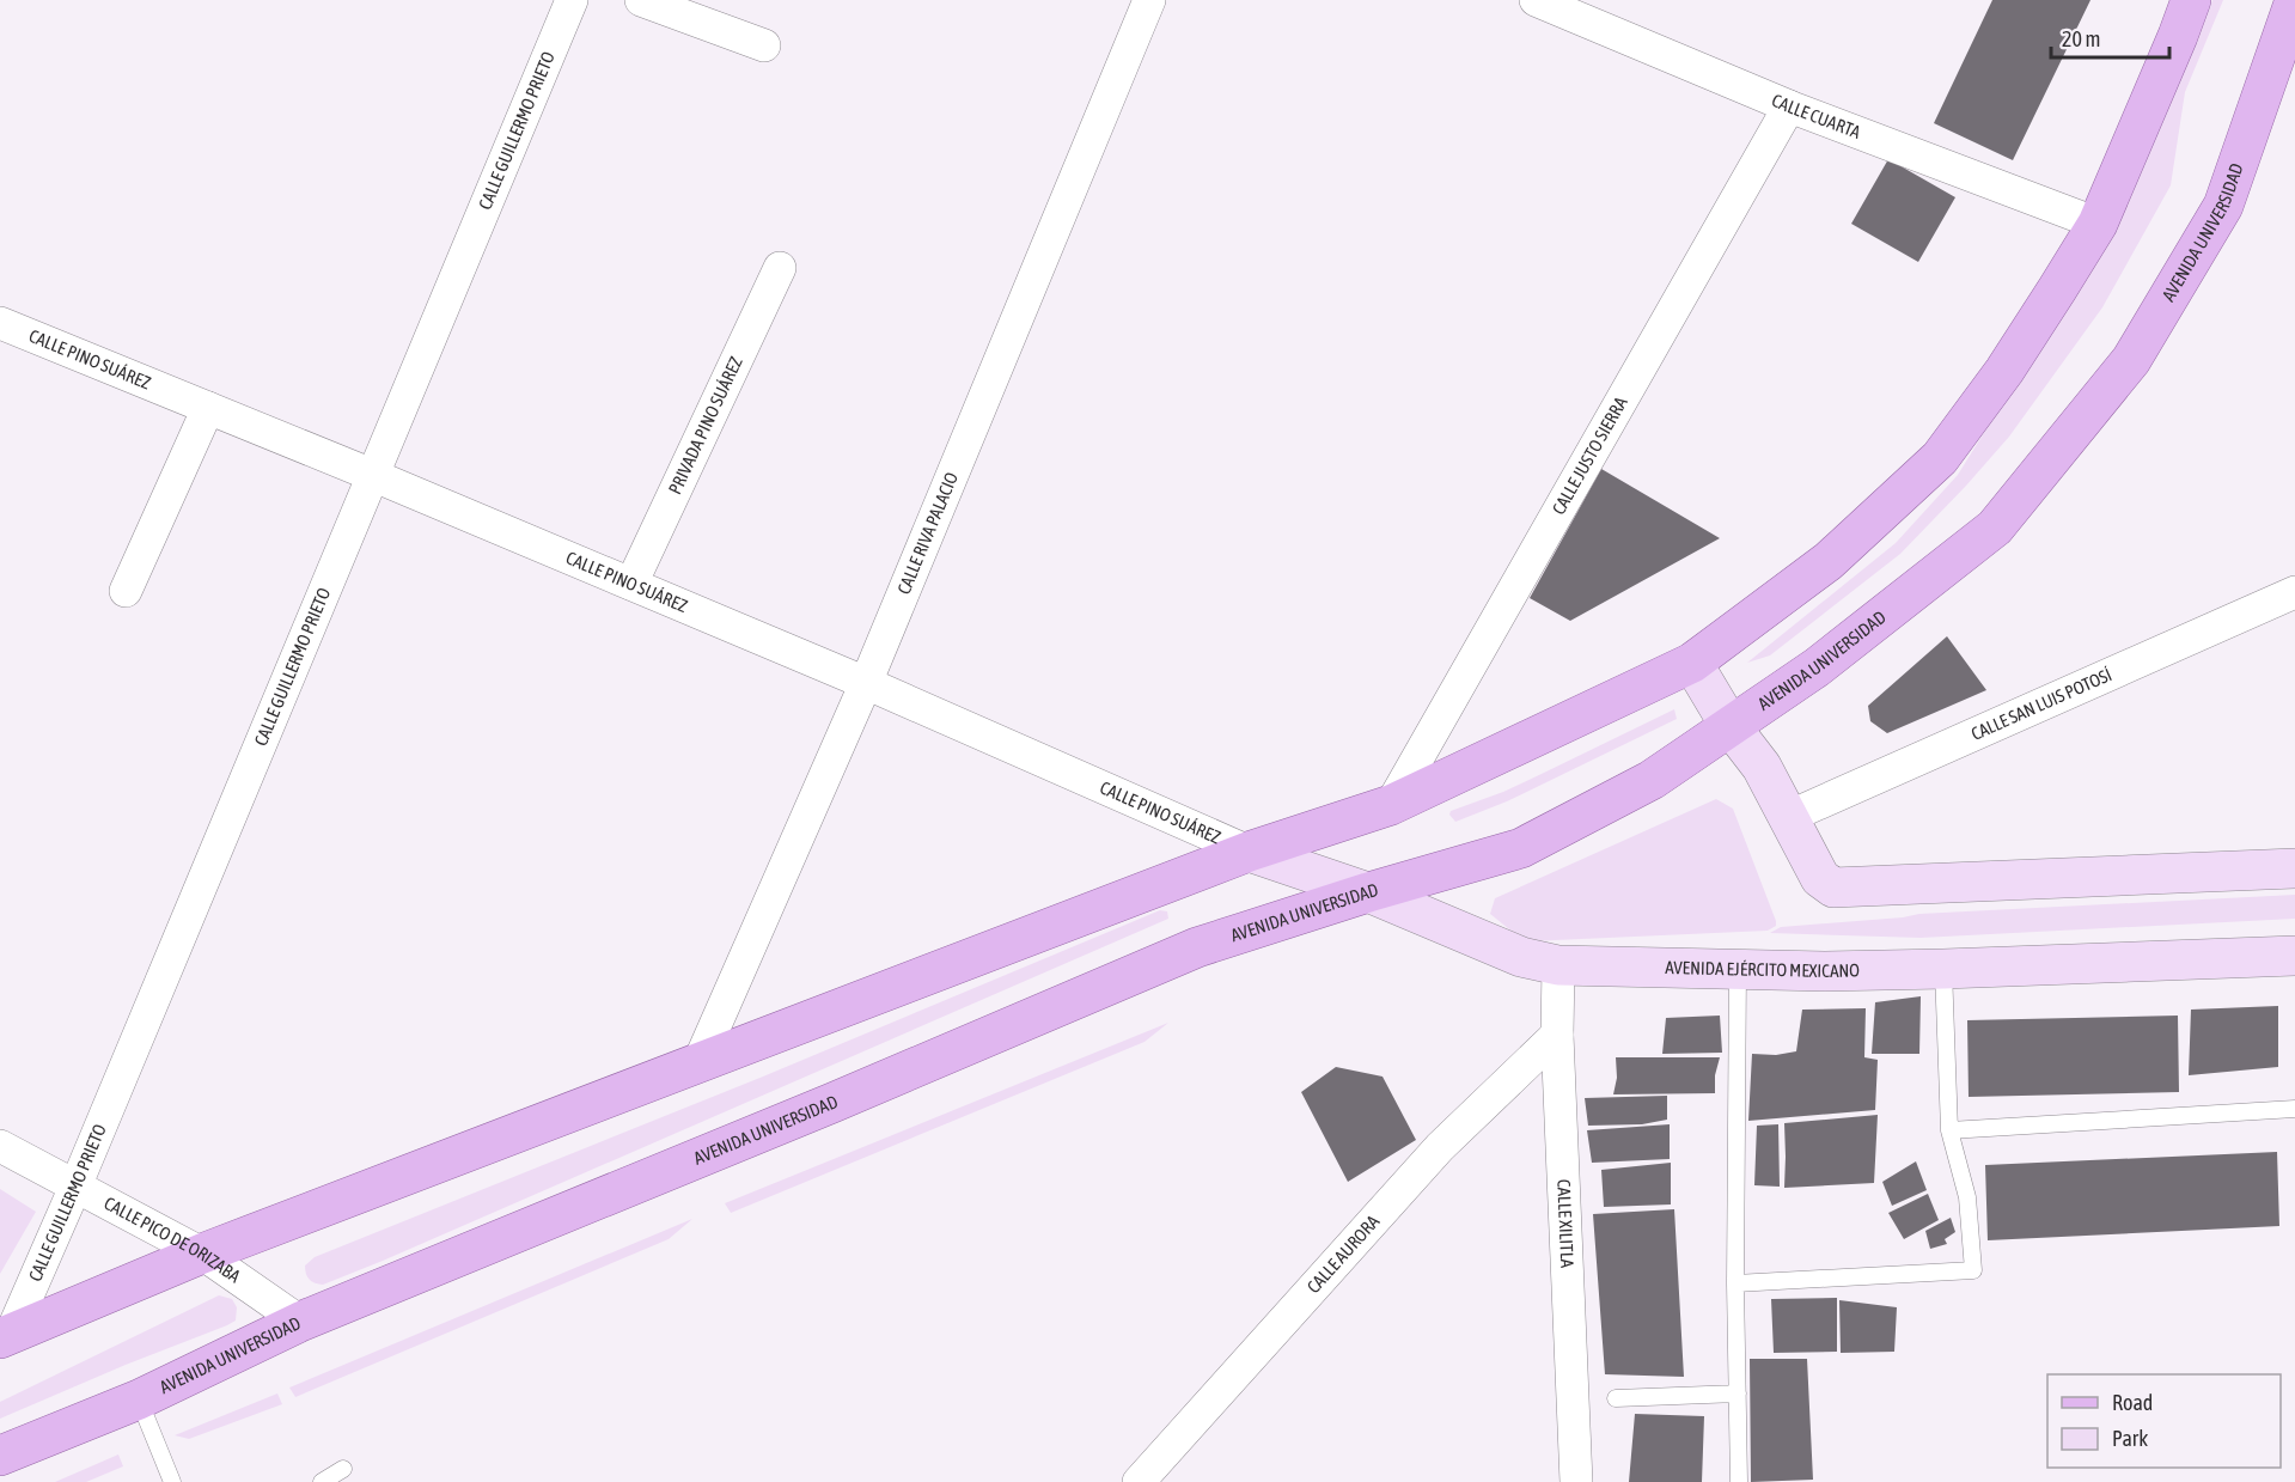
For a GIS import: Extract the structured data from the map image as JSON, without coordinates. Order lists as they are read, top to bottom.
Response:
{
  "streets": {
    "main road": ["AVENIDA UNIVERSIDAD", "AVENIDA EJÉRCITO MEXICANO"],
    "street": [
      "CALLE CUARTA",
      "CALLE GUILLERMO PRIETO",
      "CALLE PINO SUÁREZ",
      "PRIVADA PINO SUÁREZ",
      "CALLE JUSTO SIERRA",
      "CALLE RIVA PALACIO",
      "CALLE SAN LUIS POTOSÍ",
      "CALLE XILITLA",
      "CALLE PICO DE ORIZABA",
      "CALLE AURORA"
    ]
  },
  "crossings": [
    ["CALLE CUARTA", "CALLE JUSTO SIERRA"],
    ["CALLE GUILLERMO PRIETO", "CALLE PINO SUÁREZ"],
    ["CALLE GUILLERMO PRIETO", "CALLE PICO DE ORIZABA"],
    ["AVENIDA UNIVERSIDAD", "AVENIDA EJÉRCITO MEXICANO"],
    ["AVENIDA UNIVERSIDAD", "CALLE PICO DE ORIZABA"],
    ["CALLE PINO SUÁREZ", "PRIVADA PINO SUÁREZ"],
    ["CALLE PINO SUÁREZ", "CALLE RIVA PALACIO"],
    ["CALLE PINO SUÁREZ", "AVENIDA EJÉRCITO MEXICANO"],
    ["AVENIDA EJÉRCITO MEXICANO", "CALLE XILITLA"],
    ["CALLE XILITLA", "CALLE AURORA"]
  ],
  "legend": ["Road", "Park"],
  "scale_bar": "20 m"
}
